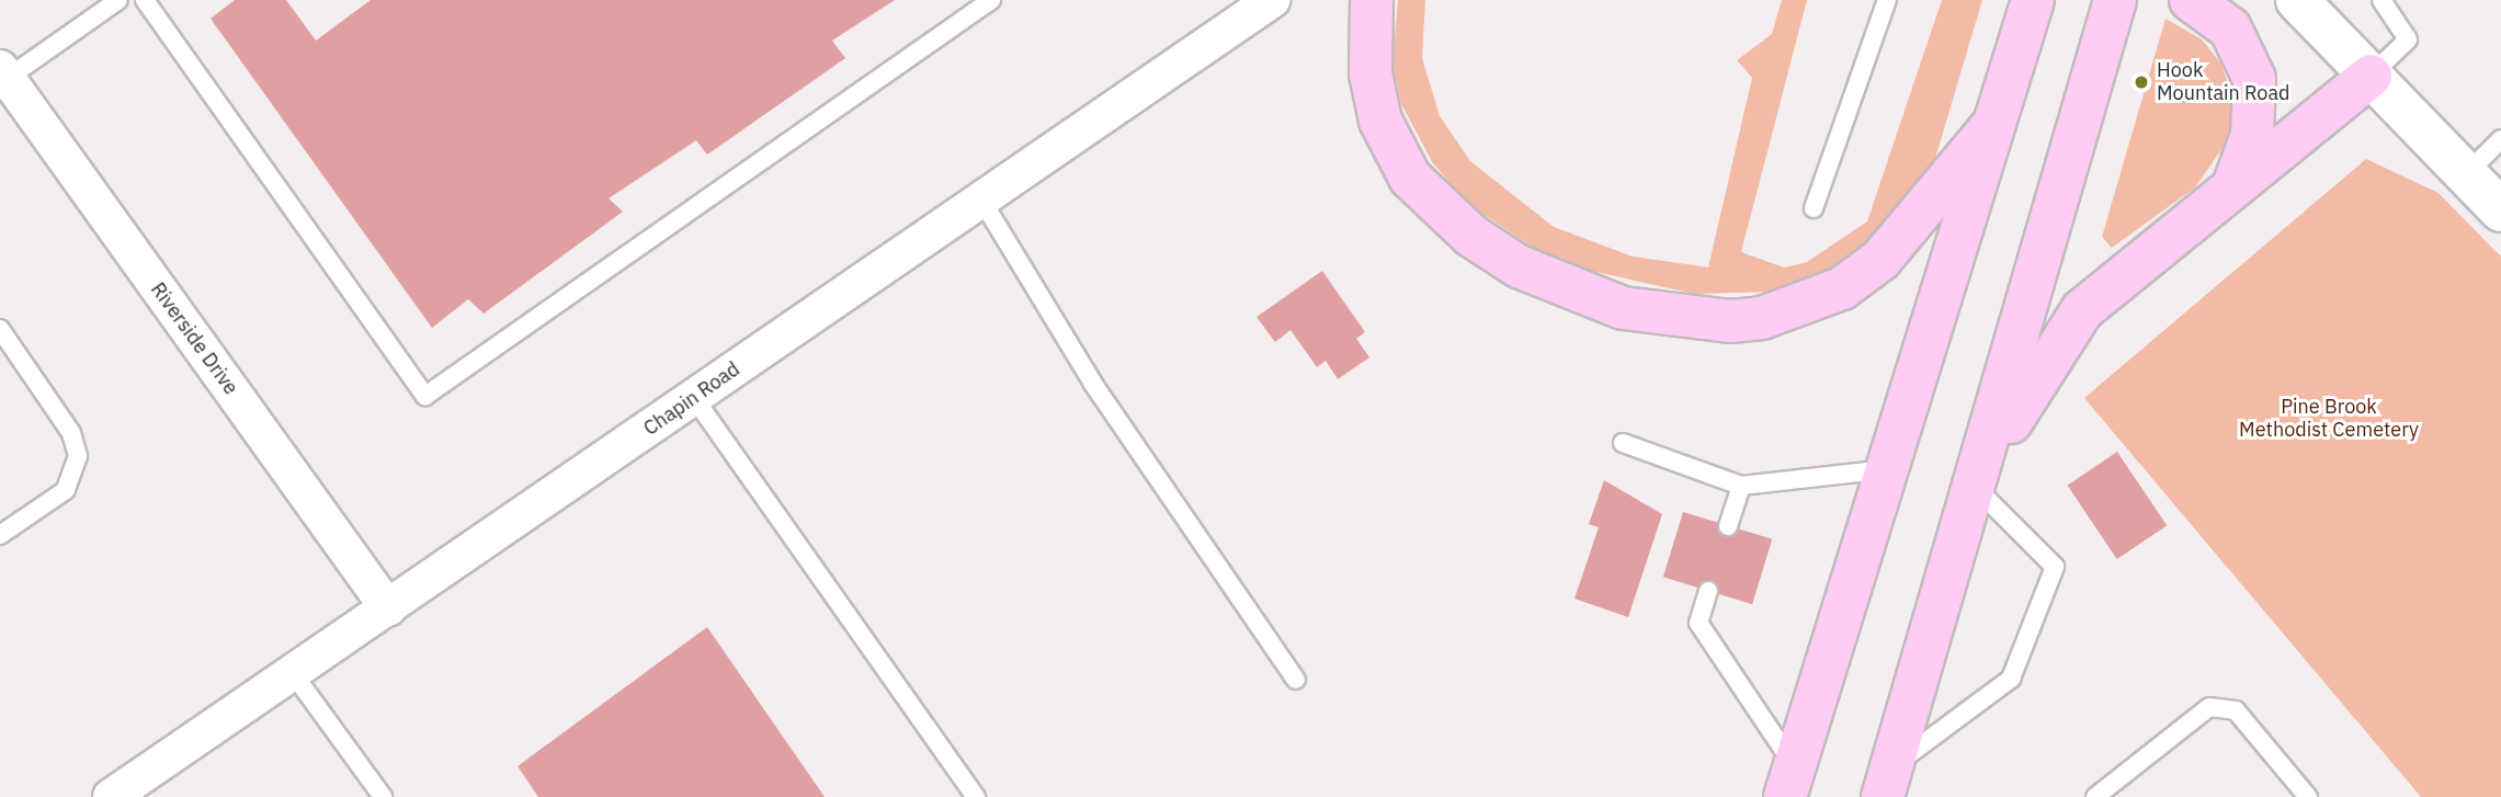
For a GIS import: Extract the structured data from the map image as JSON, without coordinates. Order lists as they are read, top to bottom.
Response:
{
  "streets": {
    "street": ["Riverside Drive", "Chapin Road"]
  },
  "crossings": [
    ["Riverside Drive", "Chapin Road"]
  ],
  "parks": ["Pine Brook Methodist Cemetery"],
  "places": ["Hook Mountain Road"]
}
